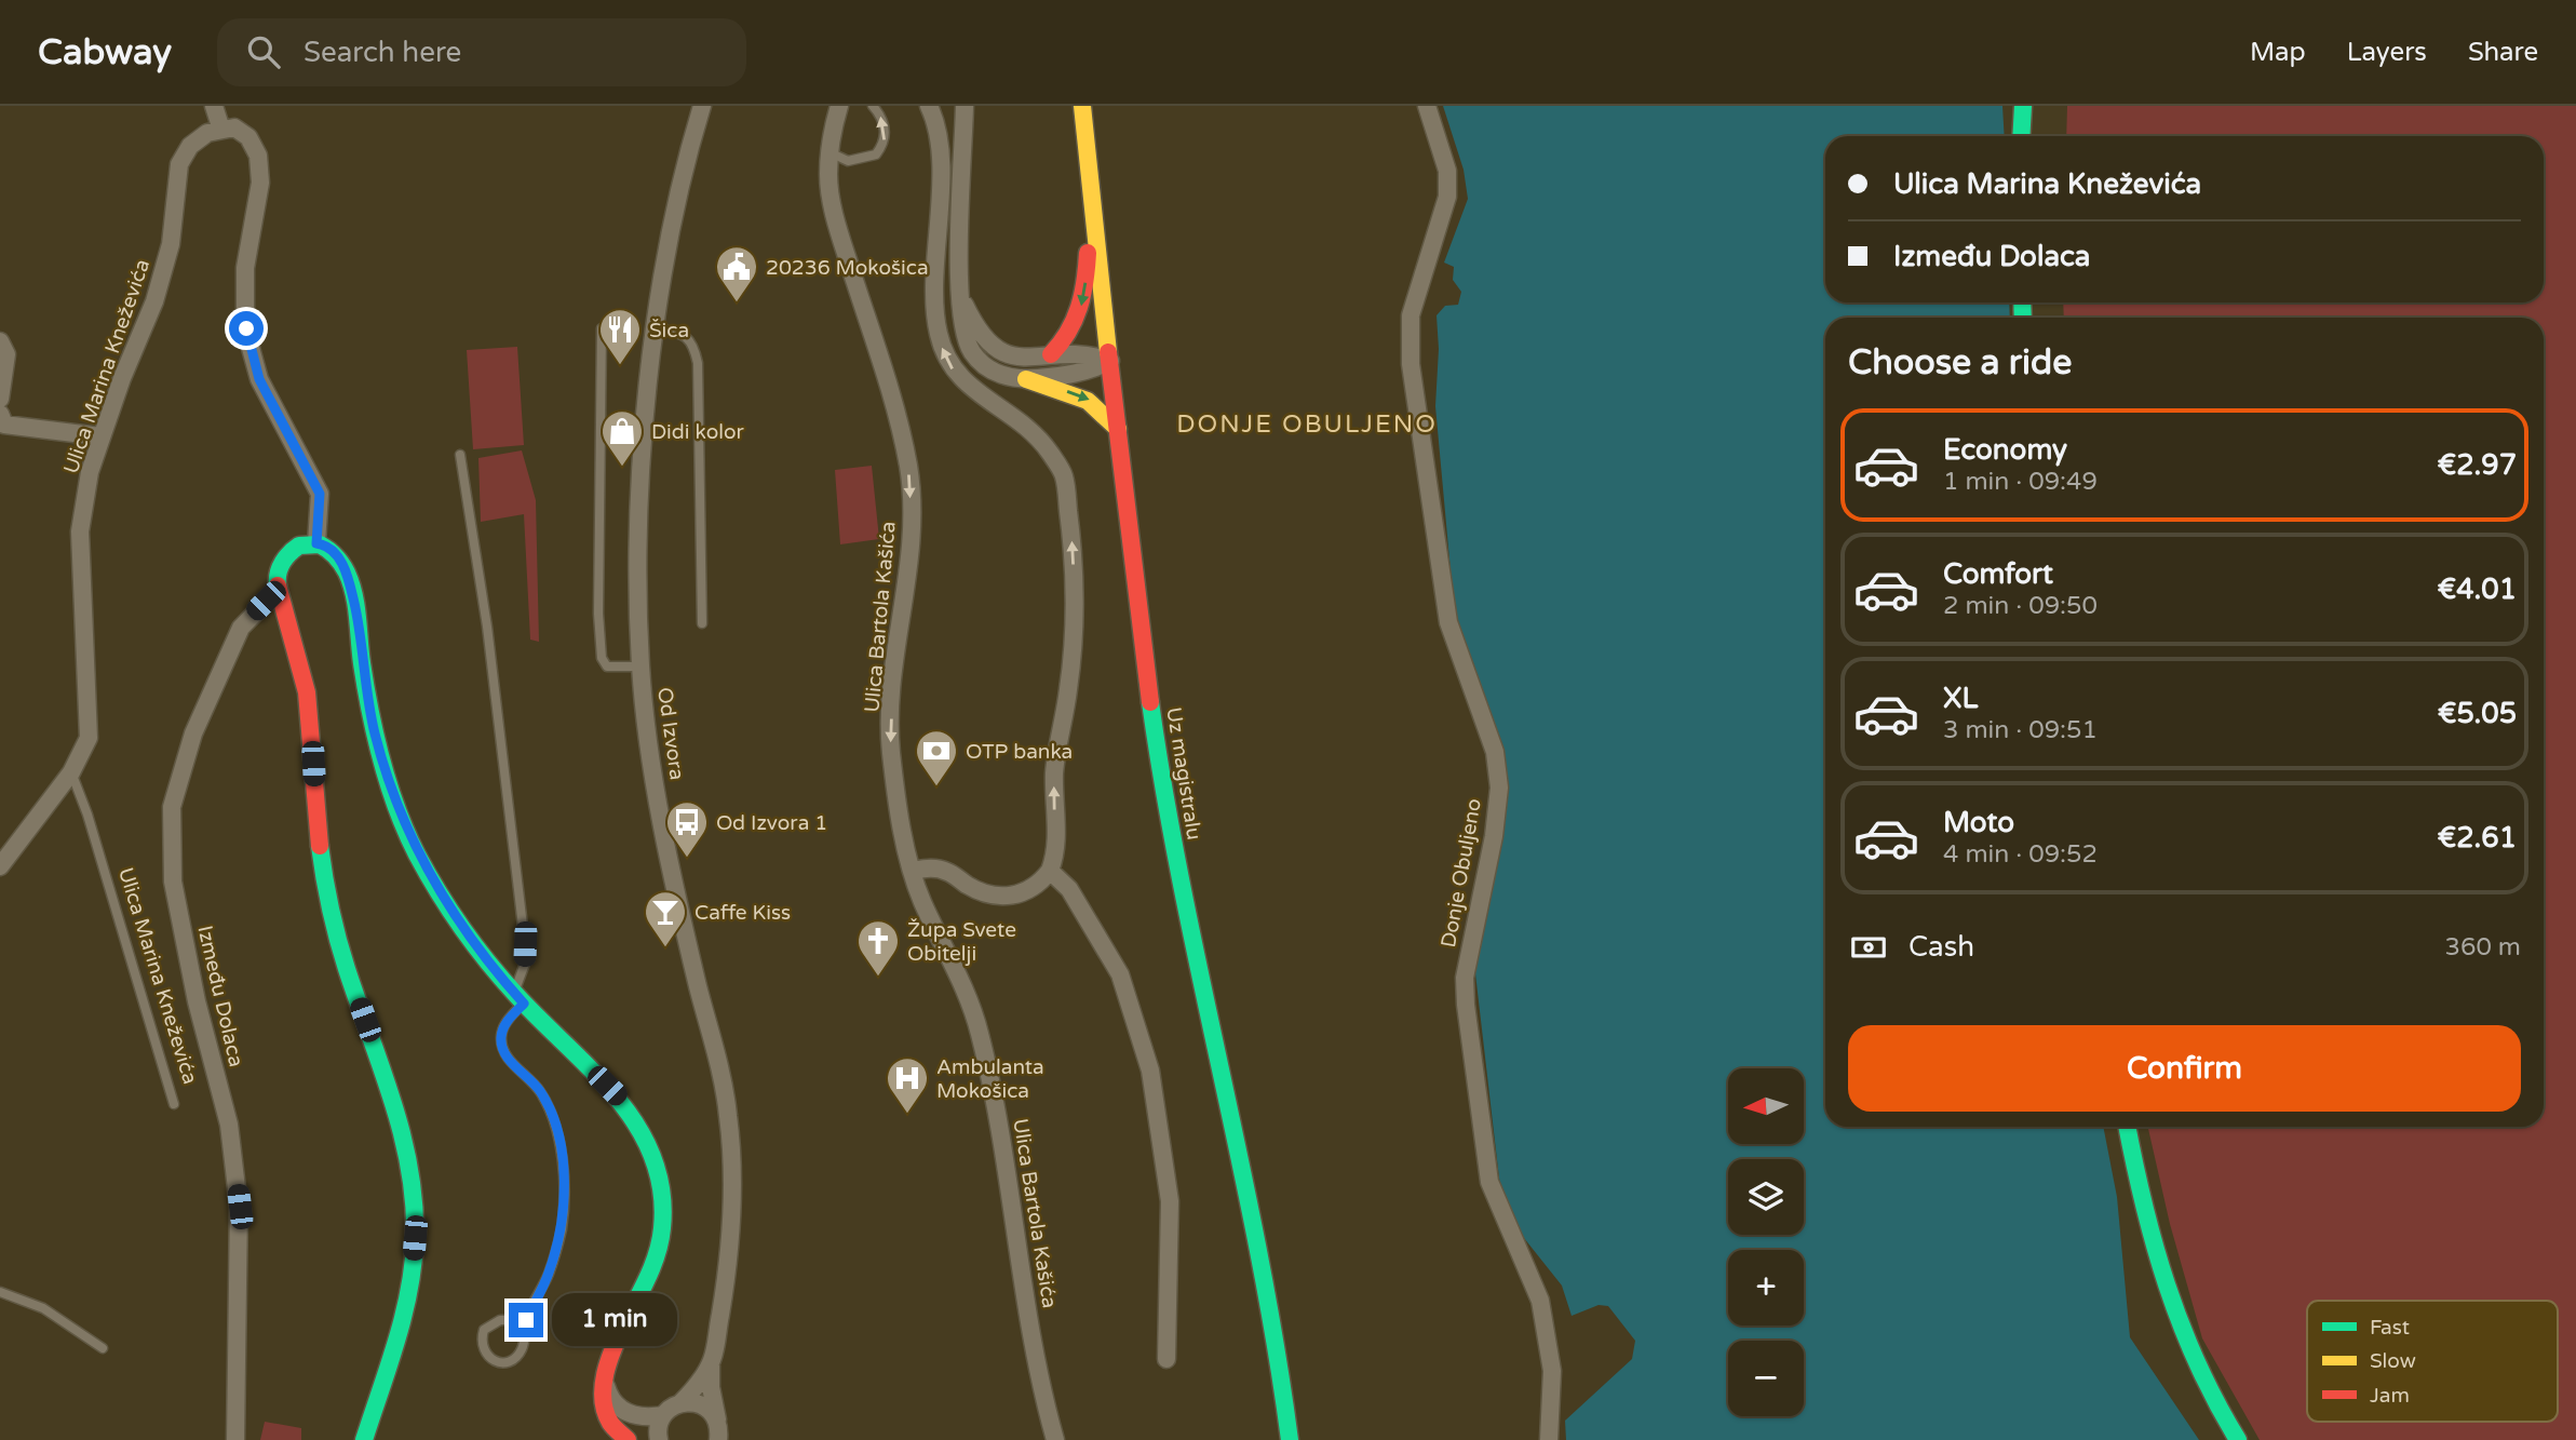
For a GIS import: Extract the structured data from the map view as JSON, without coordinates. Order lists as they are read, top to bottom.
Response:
{
  "streets": {
    "main road": ["Uz magistralu", "Između Dolaca"],
    "street": [
      "Ulica Marina Kneževića",
      "Ulica Bartola Kašića",
      "Od Izvora",
      "Donje Obuljeno"
    ]
  },
  "districts": ["DONJE OBULJENO"],
  "places": {
    "public building": ["20236 Mokošica"],
    "restaurant": ["Šica"],
    "shop": ["Didi kolor"],
    "bank": ["OTP banka"],
    "bus stop": ["Od Izvora 1"],
    "bar": ["Caffe Kiss"],
    "church": ["Župa Svete Obitelji"],
    "hospital": ["Ambulanta Mokošica"]
  },
  "legend": ["Fast", "Slow", "Jam"],
  "north": "left",
  "page": {
    "header": "Cabway",
    "search": "Search here",
    "nav": ["Map", "Layers", "Share"],
    "banner": ["Ulica Marina Kneževića", "Između Dolaca"],
    "heading": "Choose a ride",
    "list": [
      {
        "name": "Economy",
        "note": "1 min · 09:49",
        "value": "€2.97"
      },
      {
        "name": "Comfort",
        "note": "2 min · 09:50",
        "value": "€4.01"
      },
      {
        "name": "XL",
        "note": "3 min · 09:51",
        "value": "€5.05"
      },
      {
        "name": "Moto",
        "note": "4 min · 09:52",
        "value": "€2.61"
      }
    ],
    "pay": ["Cash", "360 m"],
    "buttons": "Confirm",
    "map_buttons": ["+", "−"],
    "bubble": "1 min"
  }
}
